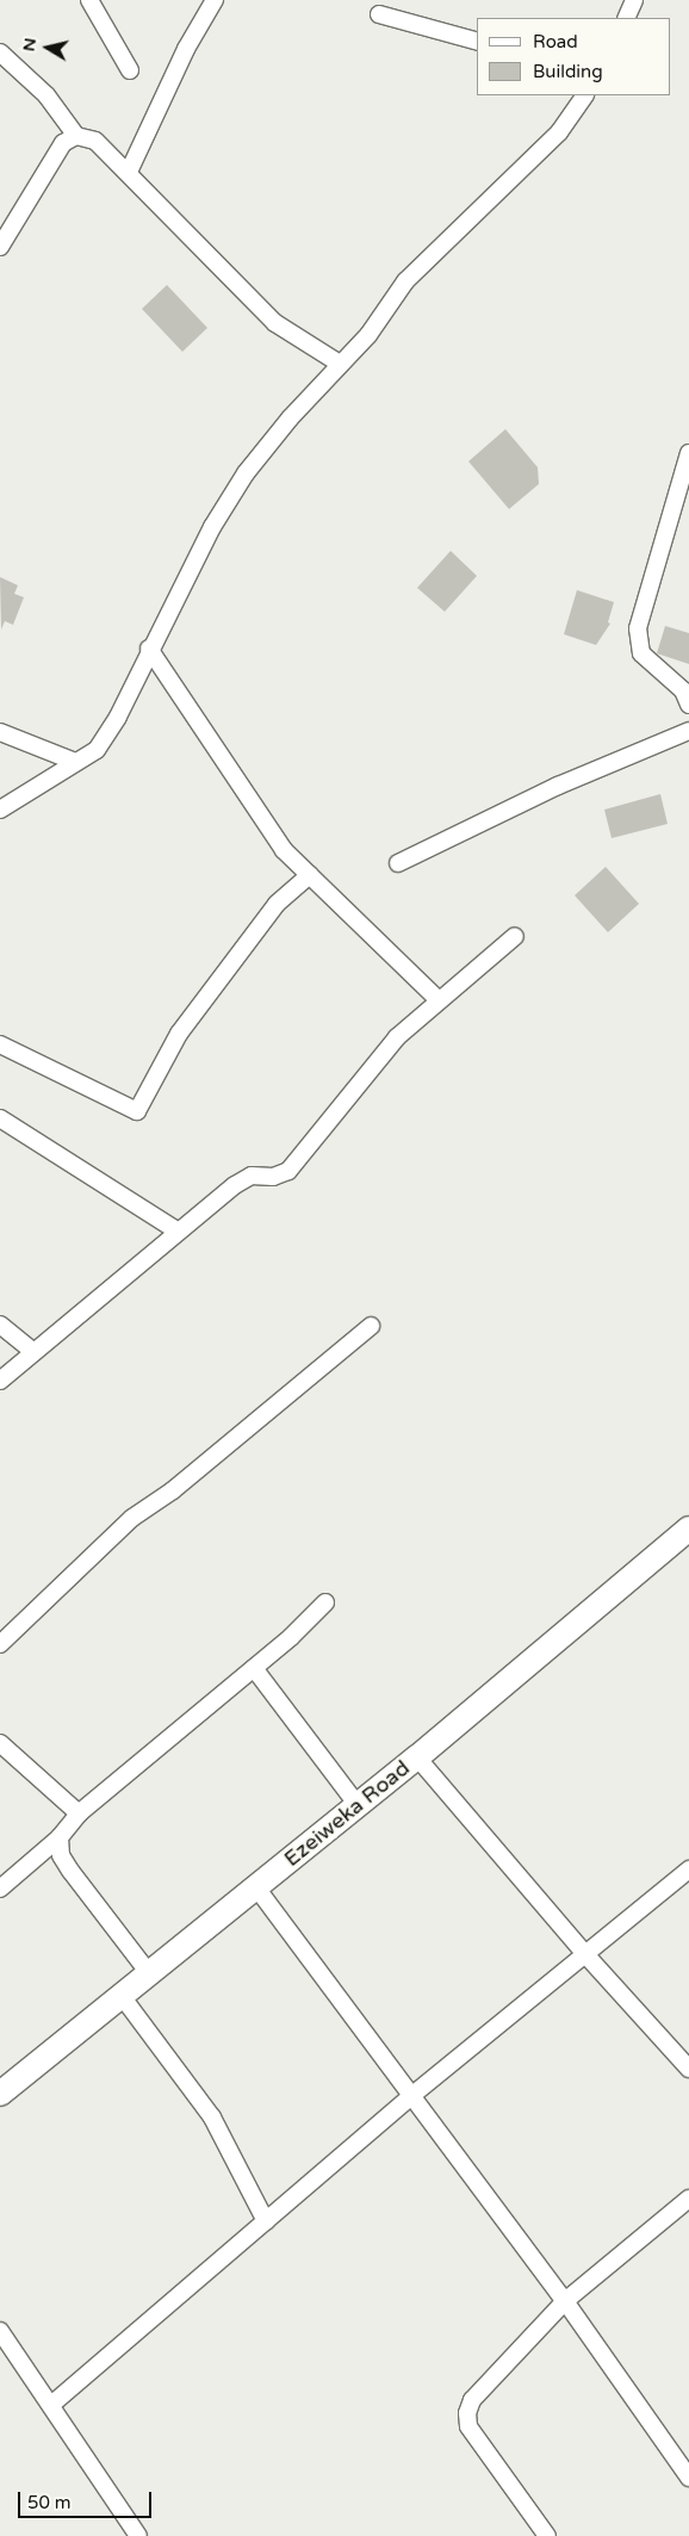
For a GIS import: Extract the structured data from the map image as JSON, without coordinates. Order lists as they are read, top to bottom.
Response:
{
  "streets": {
    "main road": ["Ezeiweka Road"]
  },
  "legend": ["Road", "Building"],
  "scale_bar": "50 m",
  "north": "left"
}
